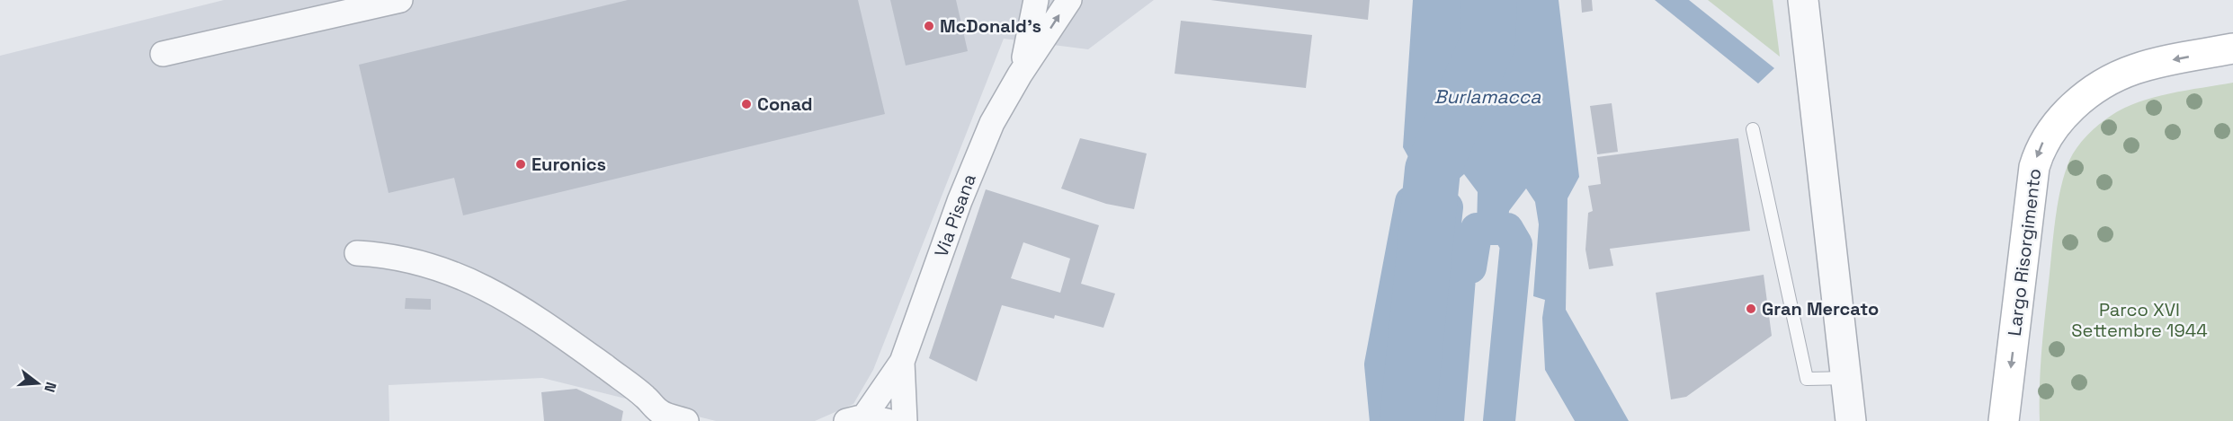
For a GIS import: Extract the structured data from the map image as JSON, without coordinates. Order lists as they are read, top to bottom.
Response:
{
  "streets": {
    "main road": ["Largo Risorgimento"],
    "street": ["Via Pisana"]
  },
  "one_way": ["Largo Risorgimento"],
  "water": ["Burlamacca"],
  "parks": ["Parco XVI Settembre 1944"],
  "places": [
    "McDonald's",
    "Conad",
    "Euronics",
    "Gran Mercato"
  ],
  "north": "right"
}
